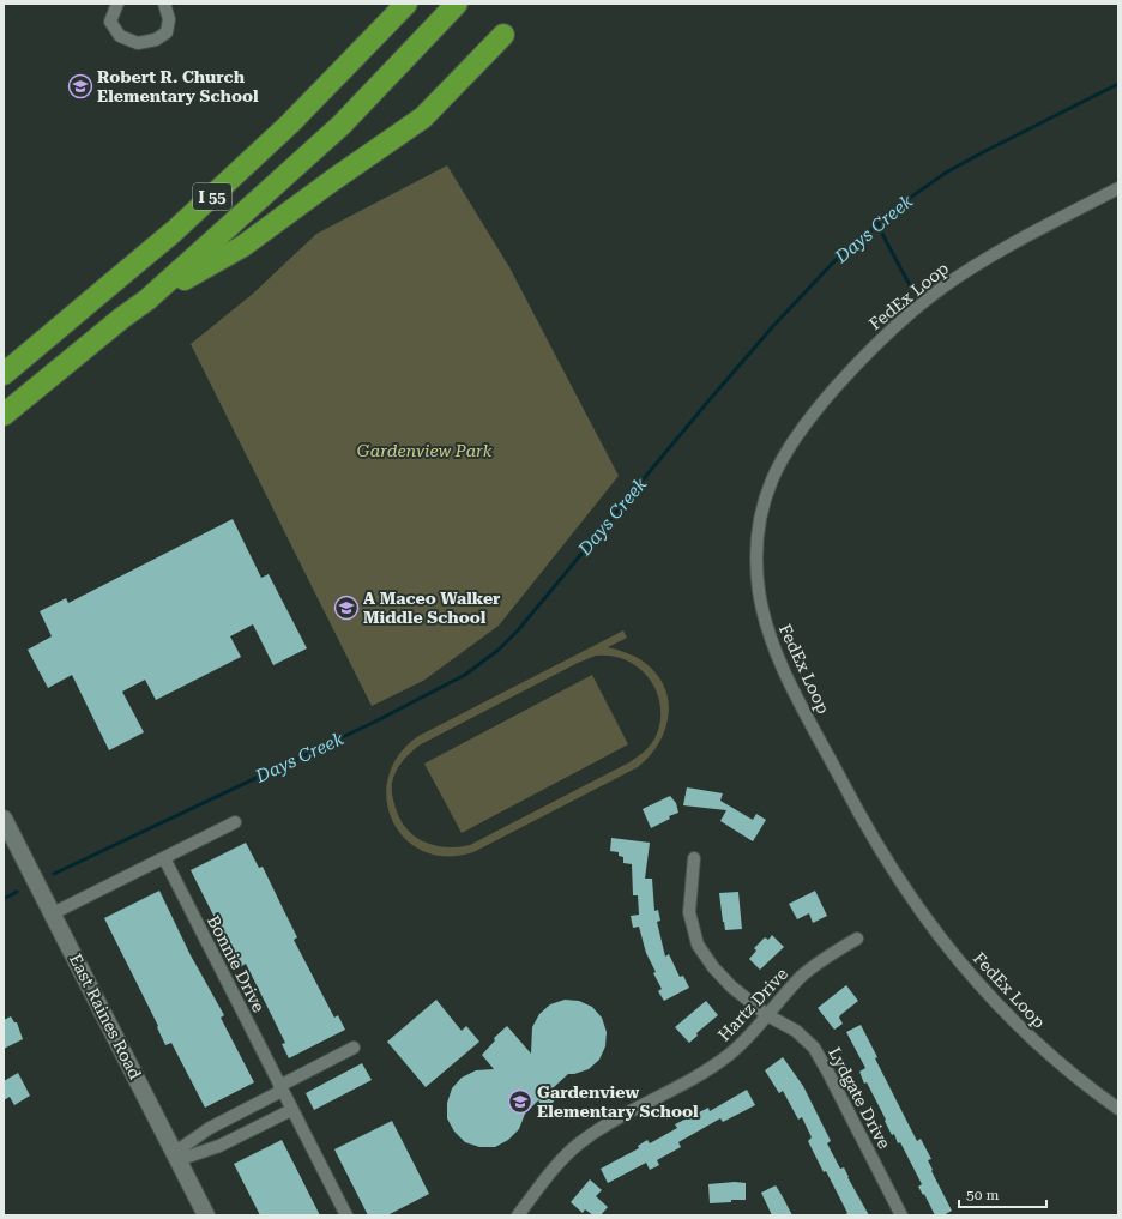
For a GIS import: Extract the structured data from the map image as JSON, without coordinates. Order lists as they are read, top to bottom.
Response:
{
  "streets": {
    "highway": ["I 55"],
    "main road": ["East Raines Road"],
    "street": [
      "FedEx Loop",
      "Bonnie Drive",
      "Hartz Drive",
      "Lydgate Drive"
    ]
  },
  "crossings": [
    ["Hartz Drive", "Lydgate Drive"]
  ],
  "water": ["Days Creek"],
  "parks": ["Gardenview Park"],
  "places": {
    "school or university": ["Robert R. Church Elementary School", "A Maceo Walker Middle School", "Gardenview Elementary School"]
  },
  "scale_bar": "50 m"
}
